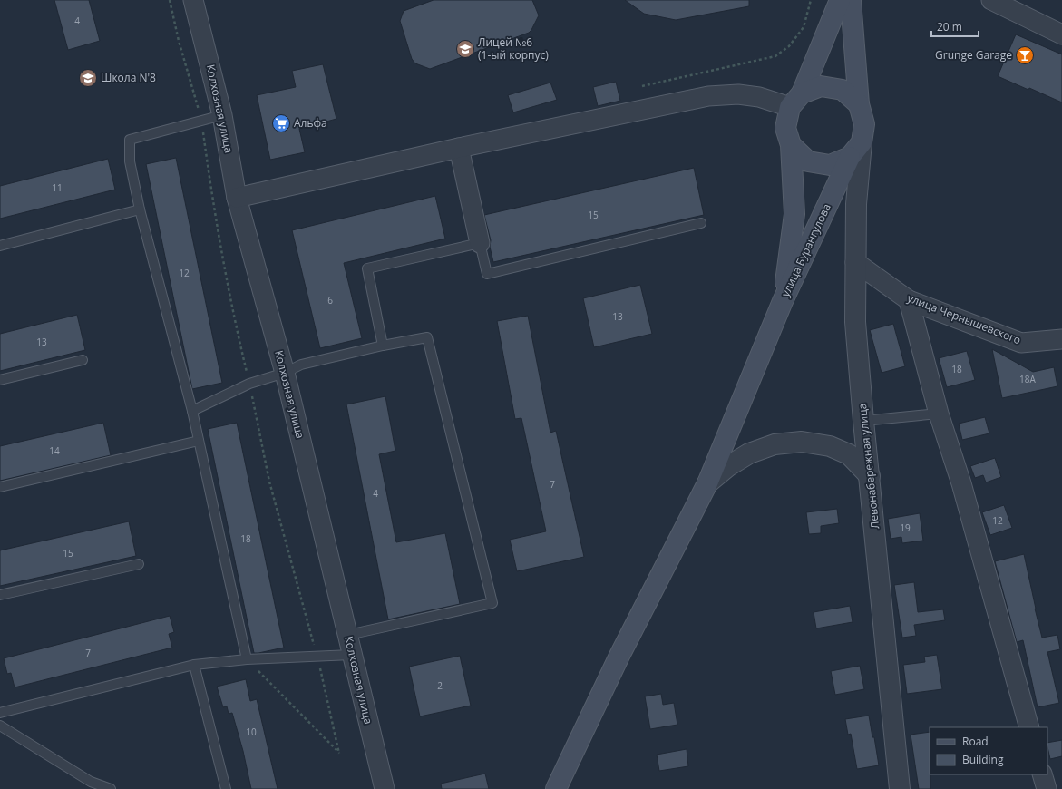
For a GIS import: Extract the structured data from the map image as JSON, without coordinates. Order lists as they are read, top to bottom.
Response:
{
  "streets": {
    "main road": ["улица Бурангулова"],
    "street": ["Колхозная улица", "улица Чернышевского", "Левонабережная улица"]
  },
  "crossings": [
    ["улица Бурангулова", "Левонабережная улица"],
    ["улица Чернышевского", "Левонабережная улица"]
  ],
  "places": {
    "school or university": ["Лицей №6 (1-ый корпус)", "Школа N'8"],
    "bar": ["Grunge Garage"],
    "supermarket": ["Альфа"]
  },
  "house_numbers": [
    "4",
    "11",
    "15",
    "12",
    "6",
    "13",
    "13",
    "18",
    "18А",
    "14",
    "7",
    "4",
    "12",
    "19",
    "18",
    "15",
    "7",
    "2",
    "10"
  ],
  "legend": ["Road", "Building"],
  "scale_bar": "20 m"
}
